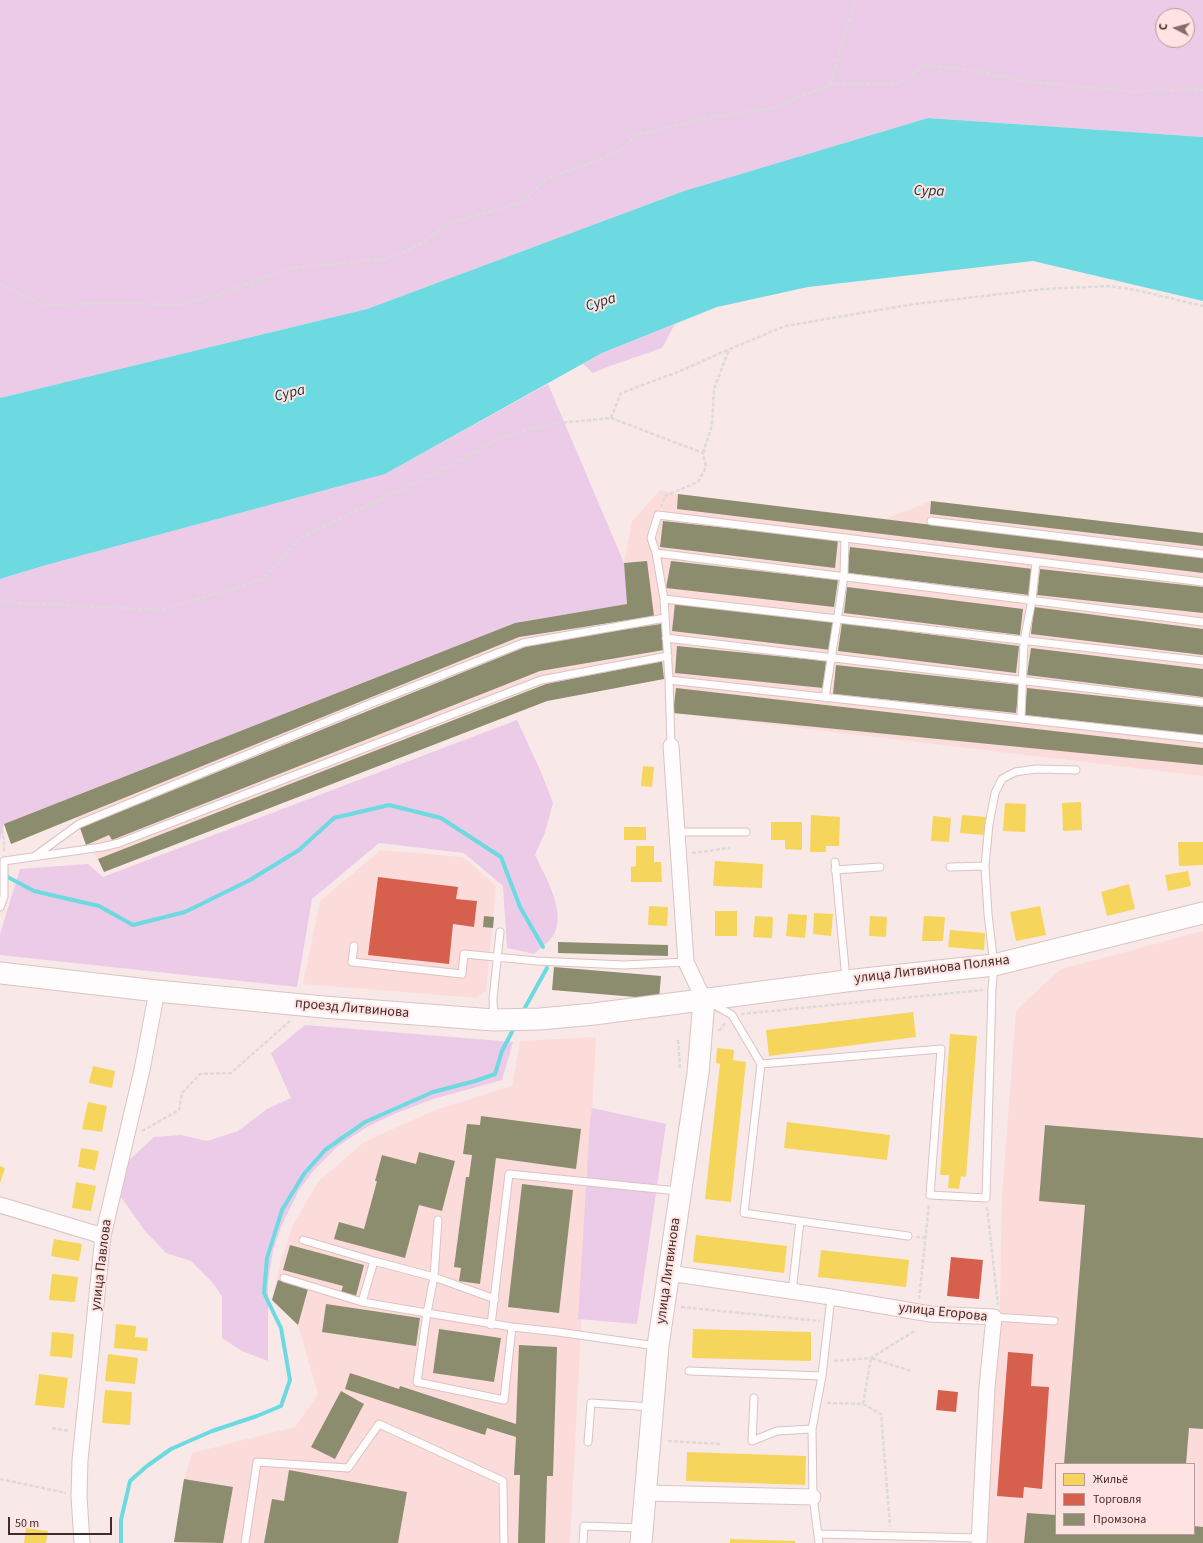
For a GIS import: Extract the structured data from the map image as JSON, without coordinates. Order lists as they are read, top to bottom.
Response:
{
  "streets": {
    "main road": ["улица Литвинова Поляна", "проезд Литвинова", "улица Литвинова"],
    "street": ["улица Павлова", "улица Егорова"]
  },
  "crossings": [
    ["улица Литвинова Поляна", "проезд Литвинова"],
    ["улица Литвинова Поляна", "улица Литвинова"],
    ["проезд Литвинова", "улица Павлова"],
    ["проезд Литвинова", "улица Литвинова"],
    ["улица Литвинова", "улица Егорова"]
  ],
  "water": ["Сура"],
  "legend": ["Жильё", "Торговля", "Промзона"],
  "scale_bar": "50 m",
  "north": "left"
}
